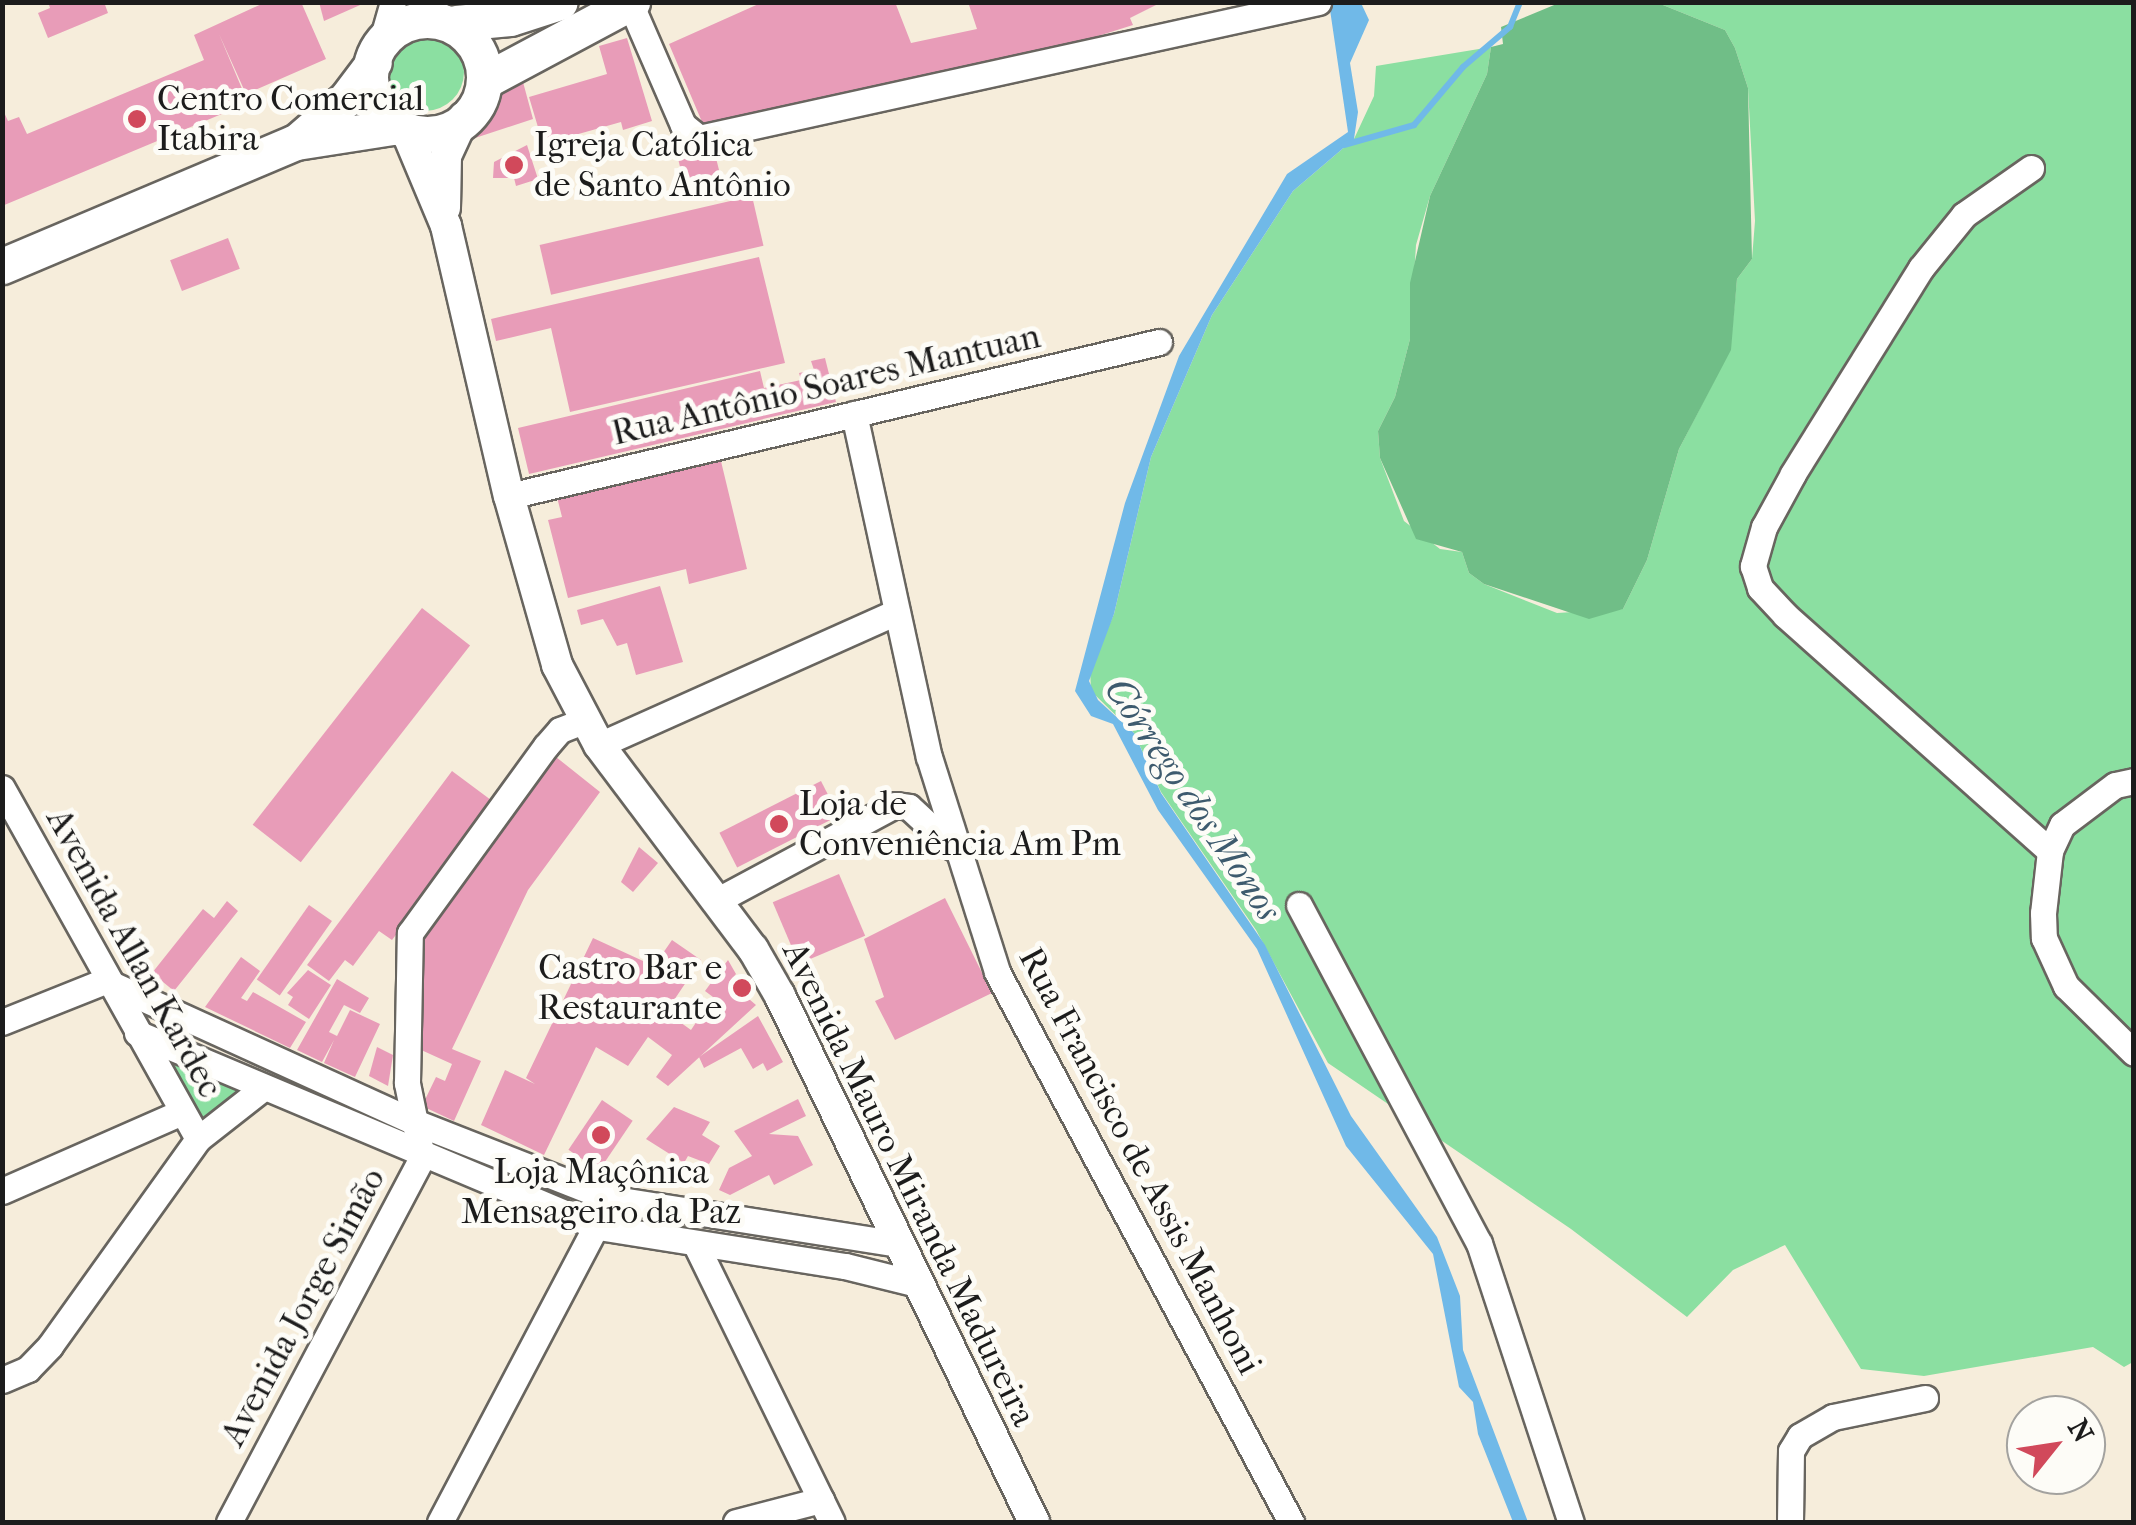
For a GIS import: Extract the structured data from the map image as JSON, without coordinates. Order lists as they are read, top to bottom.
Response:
{
  "streets": {
    "main road": ["Avenida Mauro Miranda Madureira"],
    "street": [
      "Rua Antônio Soares Mantuan",
      "Avenida Allan Kardec",
      "Rua Francisco de Assis Manhoni",
      "Avenida Jorge Simão"
    ]
  },
  "crossings": [
    ["Rua Antônio Soares Mantuan", "Rua Francisco de Assis Manhoni"],
    ["Rua Antônio Soares Mantuan", "Avenida Mauro Miranda Madureira"],
    ["Rua Francisco de Assis Manhoni", "Avenida Jorge Simão"],
    ["Avenida Mauro Miranda Madureira", "Avenida Jorge Simão"]
  ],
  "water": ["Córrego dos Monos"],
  "places": [
    "Centro Comercial Itabira",
    "Igreja Católica de Santo Antônio",
    "Loja de Conveniência Am Pm",
    "Castro Bar e Restaurante",
    "Loja Maçônica Mensageiro da Paz"
  ],
  "north": "top right"
}
